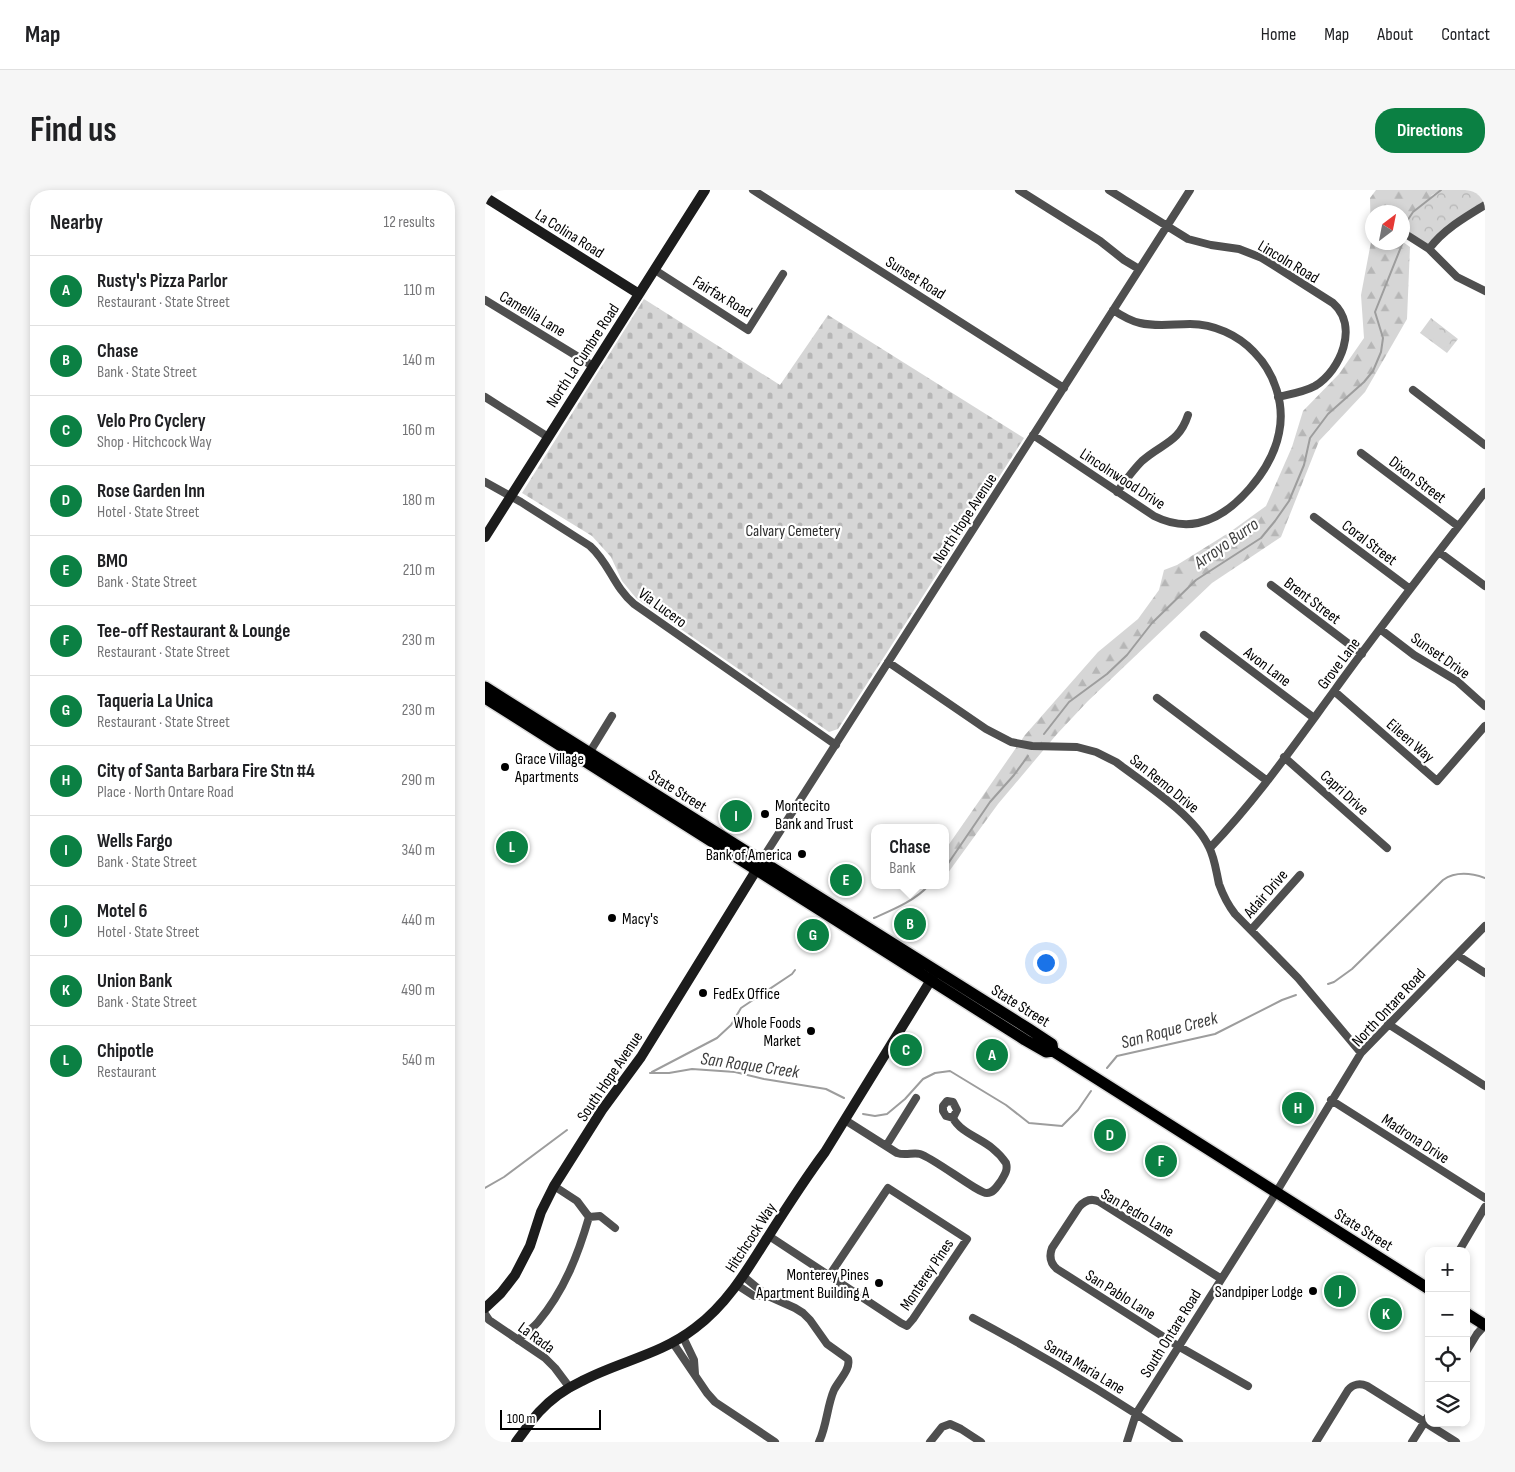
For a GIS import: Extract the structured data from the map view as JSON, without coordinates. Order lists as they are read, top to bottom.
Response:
{
  "streets": {
    "main road": ["State Street"],
    "street": [
      "La Colina Road",
      "Lincoln Road",
      "Sunset Road",
      "Fairfax Road",
      "Camellia Lane",
      "North La Cumbre Road",
      "Lincolnwood Drive",
      "Dixon Street",
      "North Hope Avenue",
      "Coral Street",
      "Brent Street",
      "Via Lucero",
      "Sunset Drive",
      "Grove Lane",
      "Avon Lane",
      "Eileen Way",
      "San Remo Drive",
      "Capri Drive",
      "Adair Drive",
      "North Ontare Road",
      "South Hope Avenue",
      "Madrona Drive",
      "San Pedro Lane",
      "Hitchcock Way",
      "Monterey Pines",
      "San Pablo Lane",
      "South Ontare Road",
      "La Rada",
      "Santa Maria Lane"
    ]
  },
  "crossings": [
    ["La Colina Road", "North La Cumbre Road"],
    ["Lincoln Road", "Lincolnwood Drive"],
    ["Lincoln Road", "North Hope Avenue"],
    ["Sunset Road", "North Hope Avenue"],
    ["Fairfax Road", "North La Cumbre Road"],
    ["Camellia Lane", "North La Cumbre Road"],
    ["North La Cumbre Road", "Via Lucero"],
    ["Lincolnwood Drive", "North Hope Avenue"],
    ["Dixon Street", "Grove Lane"],
    ["North Hope Avenue", "Via Lucero"],
    ["North Hope Avenue", "San Remo Drive"],
    ["North Hope Avenue", "State Street"],
    ["North Hope Avenue", "South Hope Avenue"],
    ["Coral Street", "Grove Lane"],
    ["Brent Street", "Grove Lane"],
    ["Sunset Drive", "Grove Lane"],
    ["Grove Lane", "Avon Lane"],
    ["Grove Lane", "Eileen Way"],
    ["Grove Lane", "San Remo Drive"],
    ["Grove Lane", "Capri Drive"],
    ["San Remo Drive", "Adair Drive"],
    ["San Remo Drive", "North Ontare Road"],
    ["State Street", "North Ontare Road"],
    ["State Street", "South Hope Avenue"],
    ["State Street", "Hitchcock Way"],
    ["State Street", "South Ontare Road"],
    ["North Ontare Road", "Madrona Drive"],
    ["North Ontare Road", "South Ontare Road"],
    ["San Pedro Lane", "San Pablo Lane"],
    ["San Pedro Lane", "South Ontare Road"],
    ["Hitchcock Way", "La Rada"],
    ["San Pablo Lane", "South Ontare Road"],
    ["South Ontare Road", "Santa Maria Lane"]
  ],
  "water": ["Arroyo Burro", "San Roque Creek"],
  "parks": ["Calvary Cemetery"],
  "places": [
    "Grace Village Apartments",
    "Montecito Bank and Trust",
    "Bank of America",
    "Macy's",
    "FedEx Office",
    "Whole Foods Market",
    "Monterey Pines Apartment Building A",
    "Sandpiper Lodge"
  ],
  "scale_bar": "100 m",
  "north": "top right",
  "page": {
    "header": "Map",
    "nav": [
      "Home",
      "Map",
      "About",
      "Contact"
    ],
    "buttons": "Directions",
    "title": "Find us",
    "heading": ["Nearby", "12 results"],
    "list": [
      {
        "mark": "A",
        "name": "Rusty's Pizza Parlor",
        "note": "Restaurant · State Street",
        "value": "110 m"
      },
      {
        "mark": "B",
        "name": "Chase",
        "note": "Bank · State Street",
        "value": "140 m"
      },
      {
        "mark": "C",
        "name": "Velo Pro Cyclery",
        "note": "Shop · Hitchcock Way",
        "value": "160 m"
      },
      {
        "mark": "D",
        "name": "Rose Garden Inn",
        "note": "Hotel · State Street",
        "value": "180 m"
      },
      {
        "mark": "E",
        "name": "BMO",
        "note": "Bank · State Street",
        "value": "210 m"
      },
      {
        "mark": "F",
        "name": "Tee-off Restaurant & Lounge",
        "note": "Restaurant · State Street",
        "value": "230 m"
      },
      {
        "mark": "G",
        "name": "Taqueria La Unica",
        "note": "Restaurant · State Street",
        "value": "230 m"
      },
      {
        "mark": "H",
        "name": "City of Santa Barbara Fire Stn #4",
        "note": "Place · North Ontare Road",
        "value": "290 m"
      },
      {
        "mark": "I",
        "name": "Wells Fargo",
        "note": "Bank · State Street",
        "value": "340 m"
      },
      {
        "mark": "J",
        "name": "Motel 6",
        "note": "Hotel · State Street",
        "value": "440 m"
      },
      {
        "mark": "K",
        "name": "Union Bank",
        "note": "Bank · State Street",
        "value": "490 m"
      },
      {
        "mark": "L",
        "name": "Chipotle",
        "note": "Restaurant",
        "value": "540 m"
      }
    ],
    "pins": [
      "I",
      "L",
      "E",
      "B",
      "G",
      "C",
      "A",
      "H",
      "D",
      "F",
      "J",
      "K"
    ],
    "popup": ["Chase", "Bank"],
    "map_buttons": ["+", "−"],
    "scale": "100 m"
  }
}
